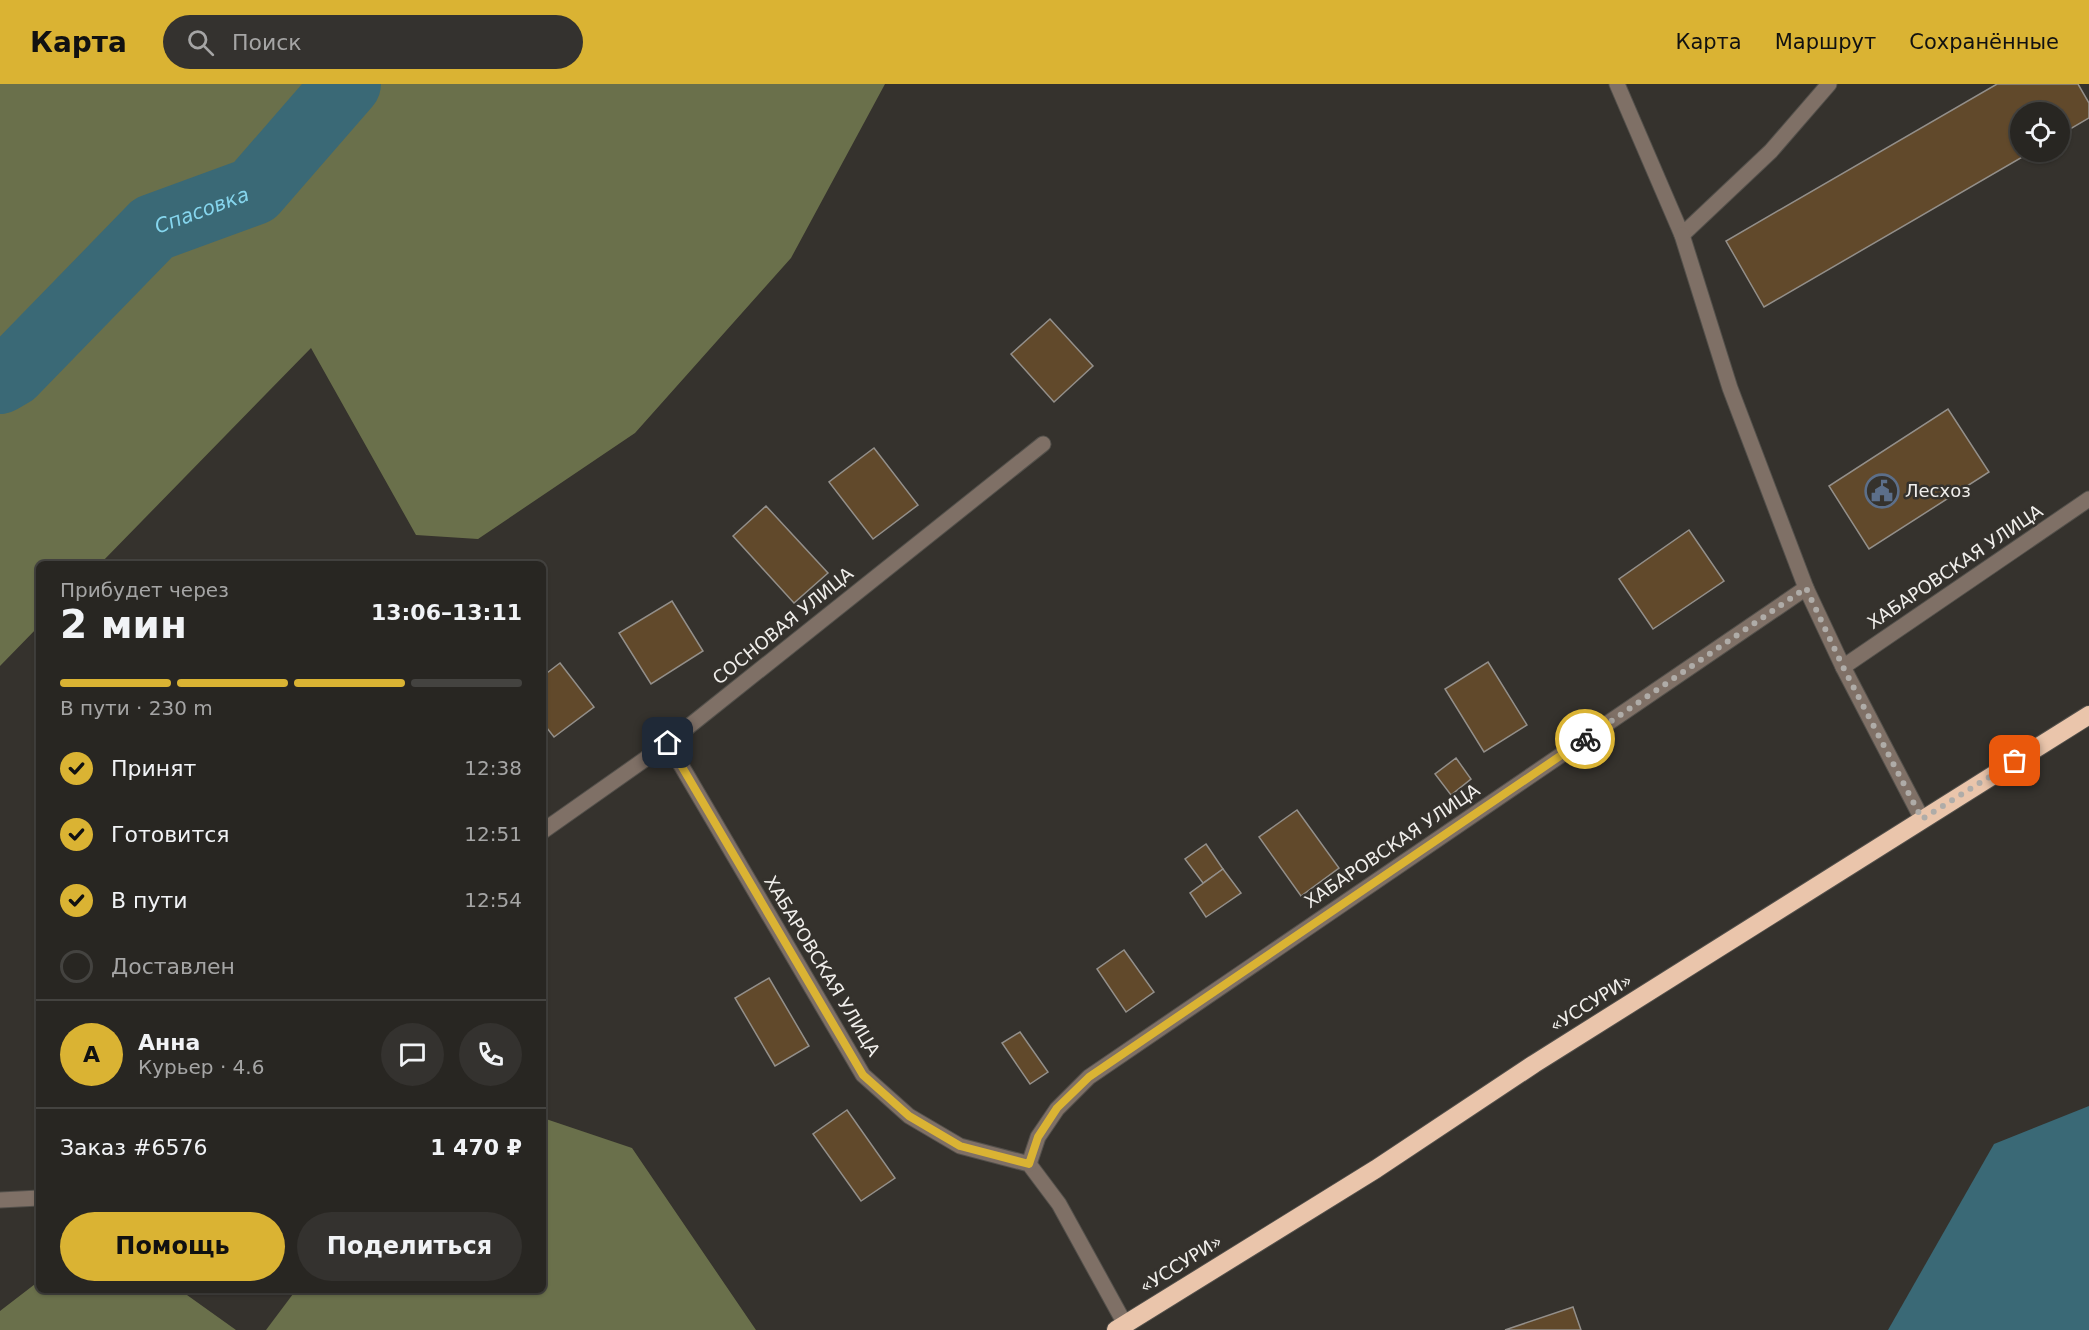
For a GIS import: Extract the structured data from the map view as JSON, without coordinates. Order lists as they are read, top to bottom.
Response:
{
  "streets": {
    "highway": ["«УССУРИ»"],
    "street": ["ХАБАРОВСКАЯ УЛИЦА", "СОСНОВАЯ УЛИЦА"]
  },
  "crossings": [
    ["ХАБАРОВСКАЯ УЛИЦА", "СОСНОВАЯ УЛИЦА"]
  ],
  "water": ["Спасовка"],
  "places": {
    "public building": ["Лесхоз"]
  },
  "page": {
    "header": "Карта",
    "search": "Поиск",
    "nav": ["Карта", "Маршрут", "Сохранённые"],
    "heading": ["2 мин", "Прибудет через", "13:06–13:11"],
    "panel": [
      "Анна",
      "Курьер · 4.6",
      "Заказ #6576",
      "1 470 ₽"
    ],
    "bar": "В пути · 230 m",
    "list": [
      ["Принят", "12:38"],
      ["Готовится", "12:51"],
      ["В пути", "12:54"],
      "Доставлен"
    ],
    "round": "А",
    "buttons": ["Помощь", "Поделиться"]
  }
}
